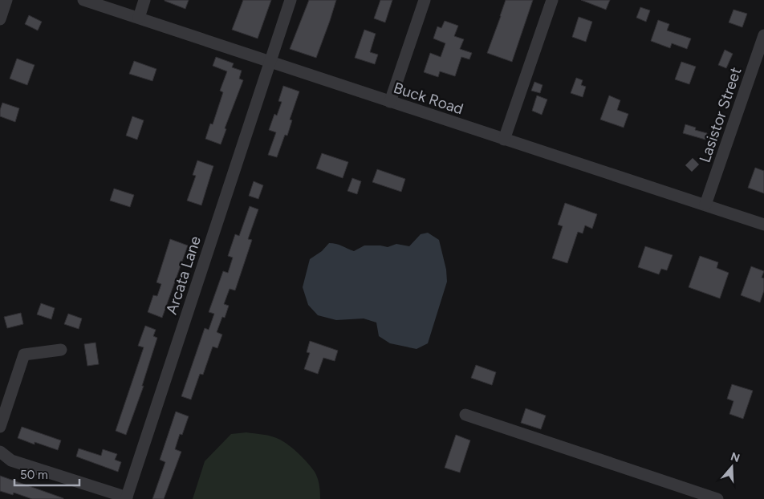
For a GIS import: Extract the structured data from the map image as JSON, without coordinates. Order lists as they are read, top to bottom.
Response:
{
  "streets": {
    "street": ["Buck Road", "Lasistor Street", "Arcata Lane"]
  },
  "crossings": [
    ["Buck Road", "Lasistor Street"],
    ["Buck Road", "Arcata Lane"]
  ],
  "scale_bar": "50 m",
  "north": "top"
}
